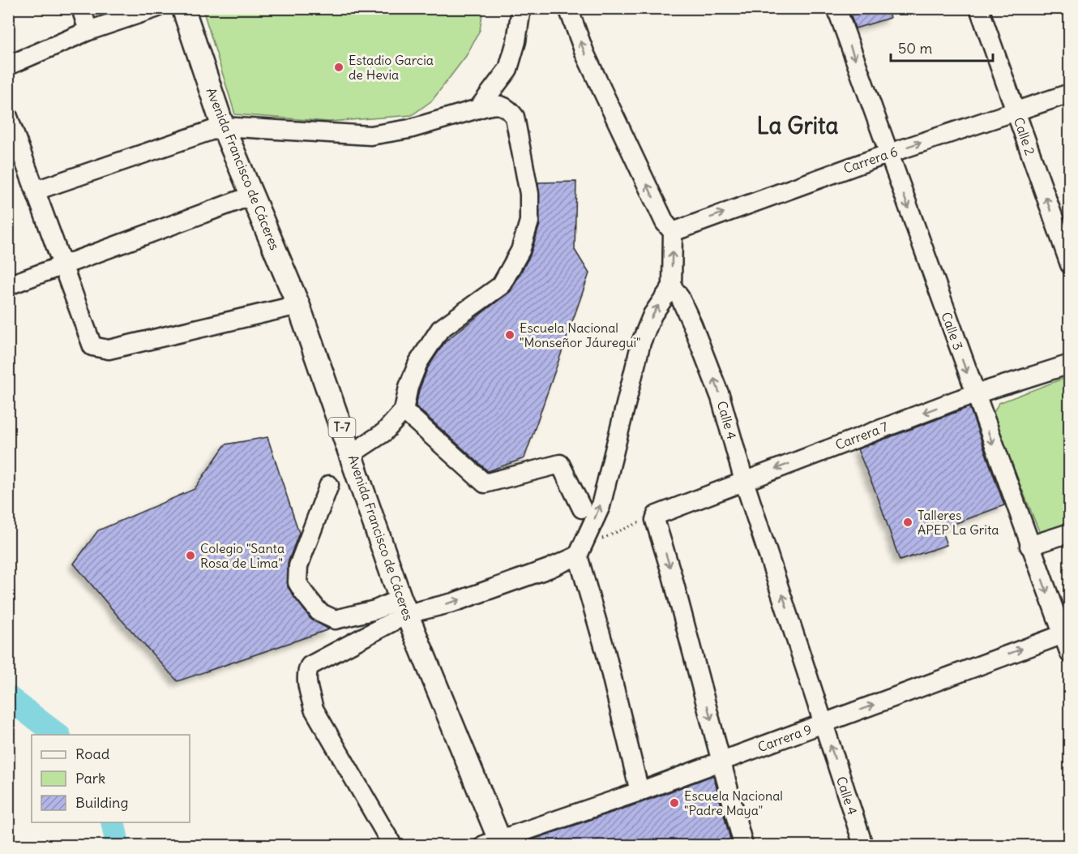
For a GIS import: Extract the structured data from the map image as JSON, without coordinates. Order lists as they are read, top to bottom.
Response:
{
  "streets": {
    "main road": ["Avenida Francisco de Cáceres", "T-7"],
    "street": [
      "Calle 2",
      "Carrera 6",
      "Calle 3",
      "Calle 4",
      "Carrera 7",
      "Carrera 9"
    ]
  },
  "crossings": [
    ["Calle 2", "Carrera 6"],
    ["Carrera 6", "Calle 3"],
    ["Avenida Francisco de Cáceres", "Carrera 9"],
    ["Calle 3", "Carrera 7"],
    ["Calle 3", "Carrera 9"],
    ["Calle 4", "Carrera 7"],
    ["Calle 4", "Carrera 9"]
  ],
  "one_way": [
    "Calle 2",
    "Carrera 6",
    "Calle 3",
    "Carrera 7",
    "Carrera 9"
  ],
  "districts": ["La Grita"],
  "places": [
    "Estadio Garcia de Hevia",
    "Escuela Nacional \"Monseñor Jáuregui\"",
    "Talleres APEP La Grita",
    "Colegio \"Santa Rosa de Lima\"",
    "Escuela Nacional \"Padre Maya\""
  ],
  "legend": ["Road", "Park", "Building"],
  "scale_bar": "50 m"
}
